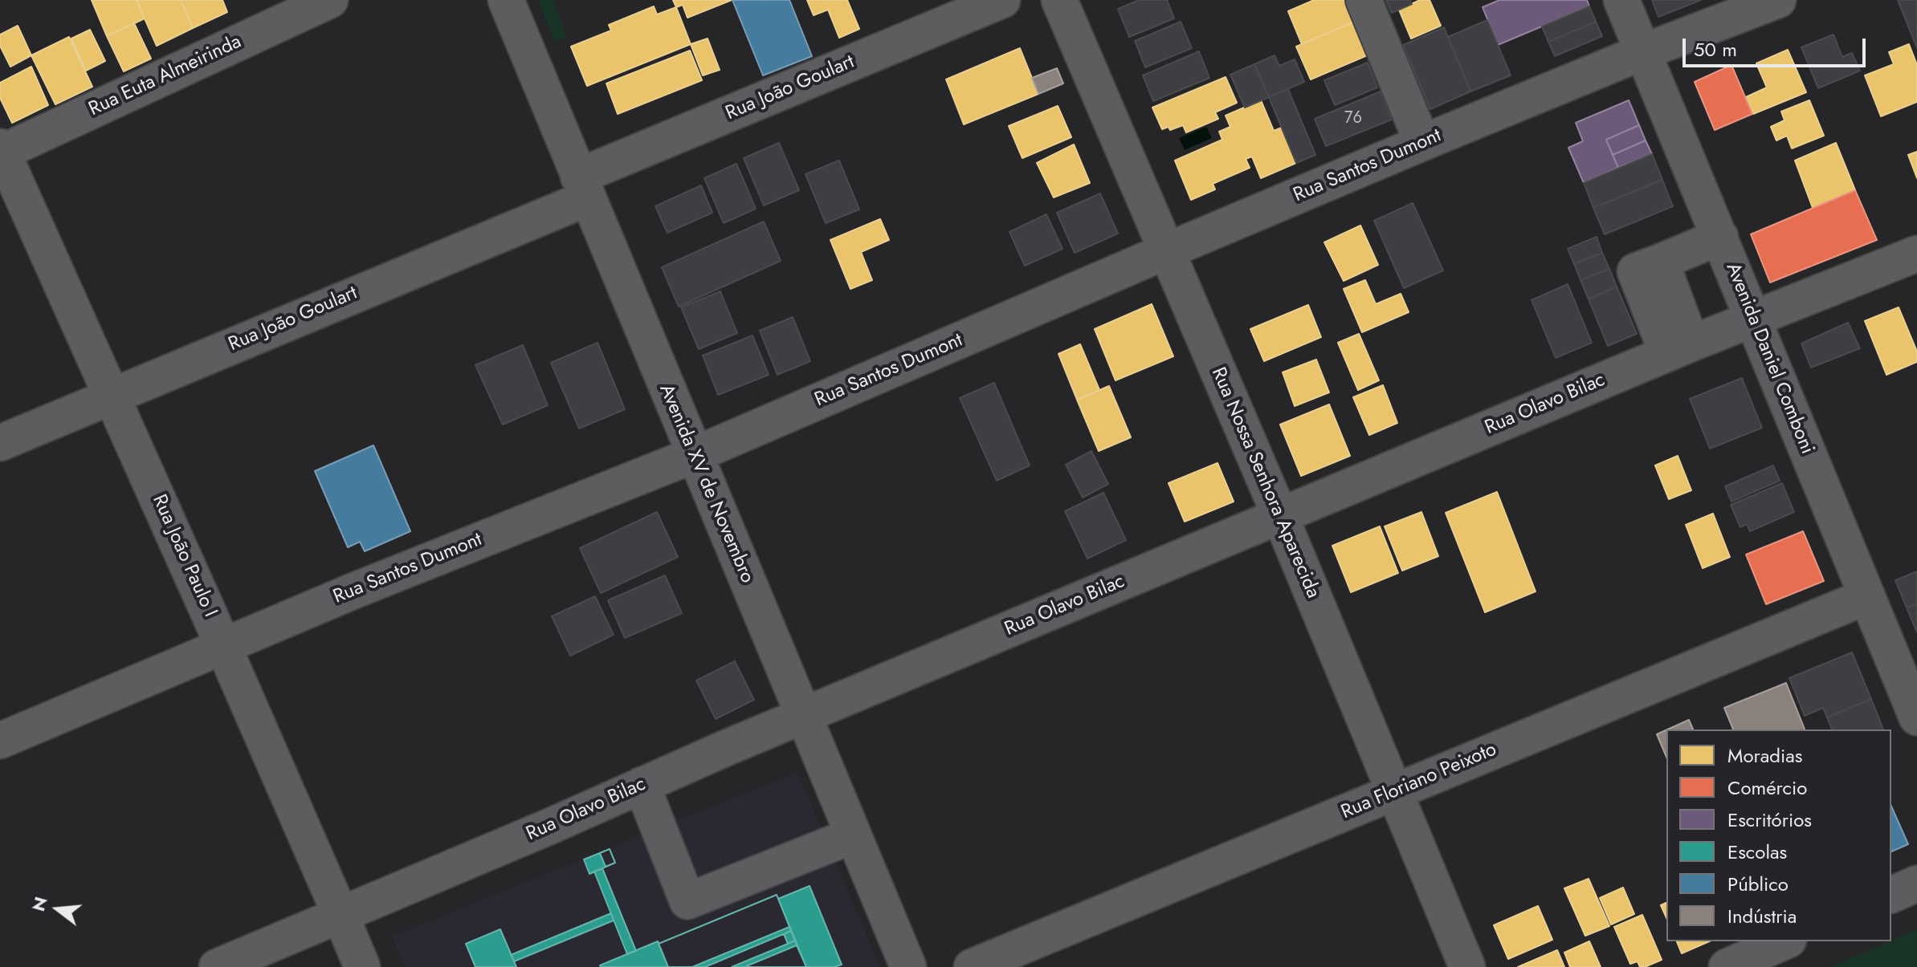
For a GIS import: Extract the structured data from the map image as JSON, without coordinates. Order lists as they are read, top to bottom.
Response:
{
  "streets": {
    "street": [
      "Rua Euta Almeirinda",
      "Rua João Goulart",
      "Rua Santos Dumont",
      "Avenida Daniel Comboni",
      "Rua Olavo Bilac",
      "Rua Nossa Senhora Aparecida",
      "Avenida XV de Novembro",
      "Rua João Paulo I",
      "Rua Floriano Peixoto"
    ]
  },
  "crossings": [
    ["Rua Euta Almeirinda", "Rua João Paulo I"],
    ["Rua João Goulart", "Avenida XV de Novembro"],
    ["Rua João Goulart", "Rua João Paulo I"],
    ["Rua Santos Dumont", "Avenida Daniel Comboni"],
    ["Rua Santos Dumont", "Rua Nossa Senhora Aparecida"],
    ["Rua Santos Dumont", "Avenida XV de Novembro"],
    ["Rua Santos Dumont", "Rua João Paulo I"],
    ["Avenida Daniel Comboni", "Rua Olavo Bilac"],
    ["Avenida Daniel Comboni", "Rua Floriano Peixoto"],
    ["Rua Olavo Bilac", "Rua Nossa Senhora Aparecida"],
    ["Rua Olavo Bilac", "Avenida XV de Novembro"],
    ["Rua Olavo Bilac", "Rua João Paulo I"],
    ["Rua Nossa Senhora Aparecida", "Rua Floriano Peixoto"]
  ],
  "house_numbers": ["76"],
  "legend": [
    "Moradias",
    "Comércio",
    "Escritórios",
    "Escolas",
    "Público",
    "Indústria"
  ],
  "scale_bar": "50 m",
  "north": "left"
}
